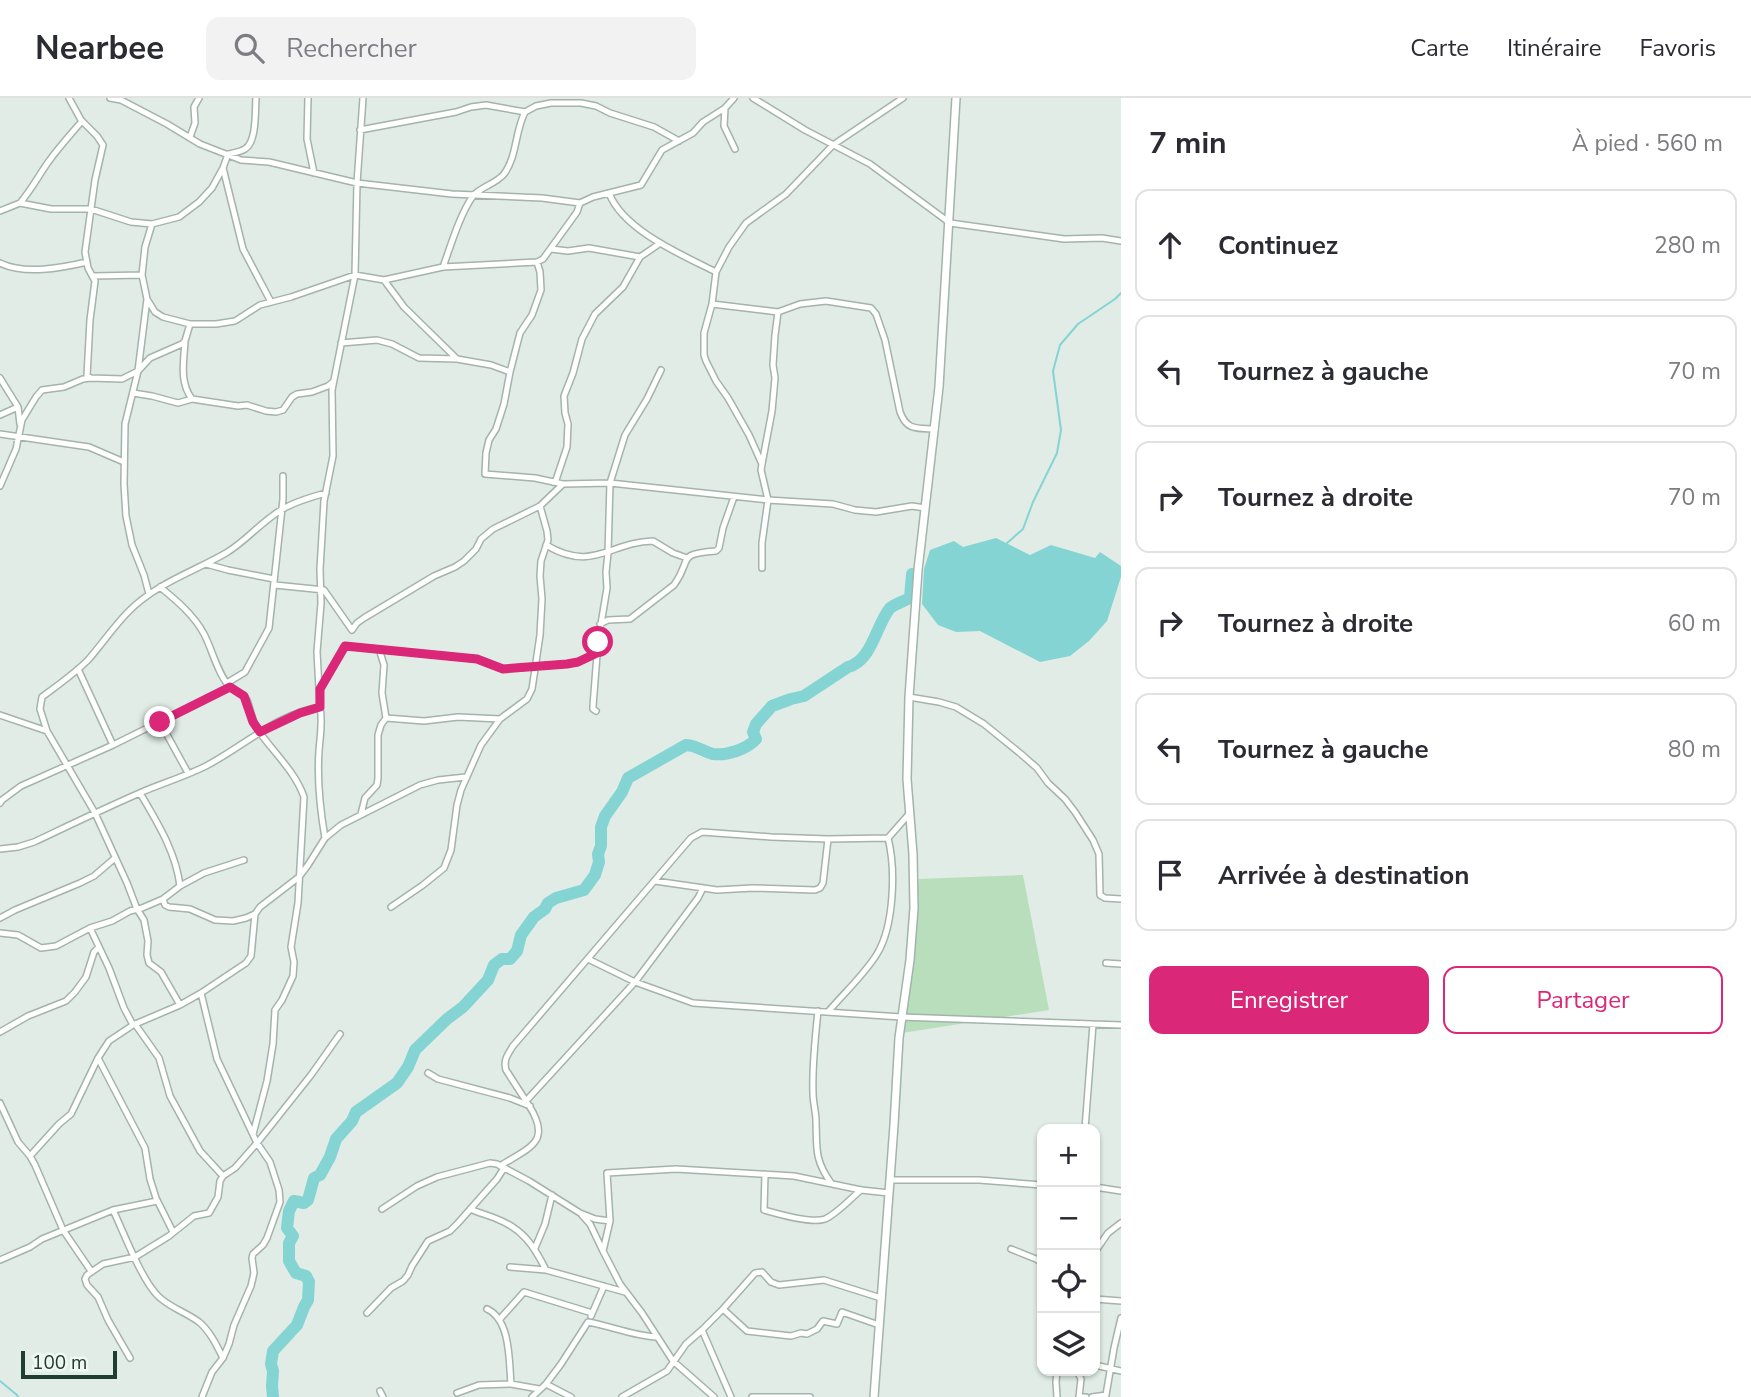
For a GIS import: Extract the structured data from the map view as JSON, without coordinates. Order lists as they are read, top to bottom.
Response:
{
  "scale_bar": "100 m",
  "page": {
    "header": "Nearbee",
    "search": "Rechercher",
    "nav": ["Carte", "Itinéraire", "Favoris"],
    "heading": ["7 min", "À pied · 560 m"],
    "list": [
      ["Continuez", "280 m"],
      ["Tournez à gauche", "70 m"],
      ["Tournez à droite", "70 m"],
      ["Tournez à droite", "60 m"],
      ["Tournez à gauche", "80 m"],
      "Arrivée à destination"
    ],
    "buttons": ["Enregistrer", "Partager"],
    "map_buttons": ["+", "−"],
    "scale": "100 m"
  }
}
